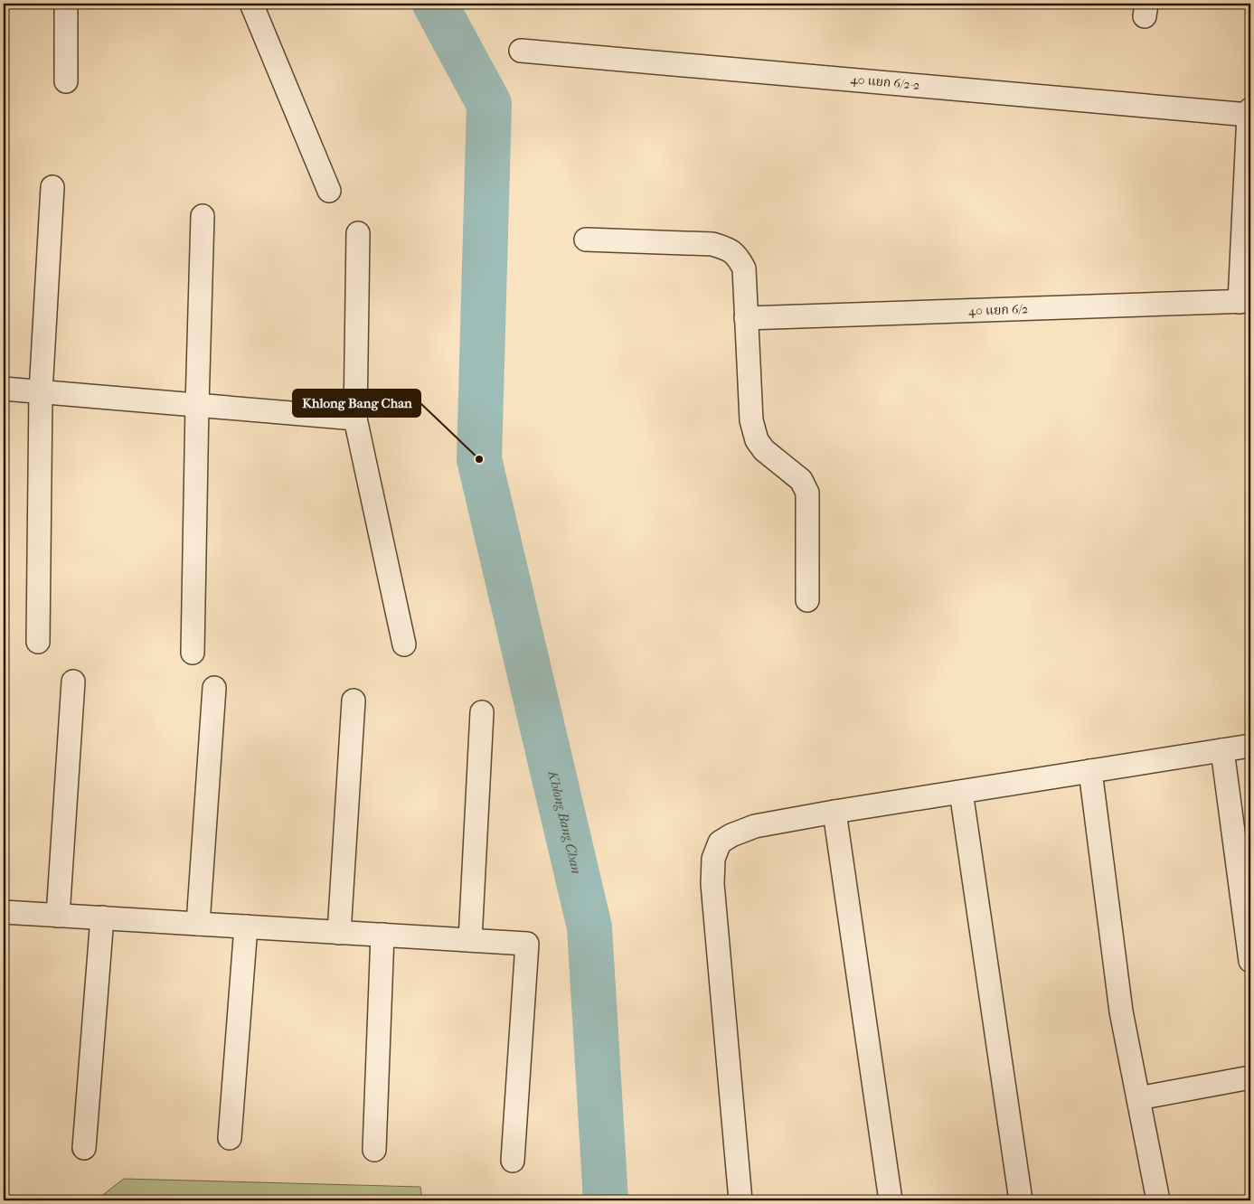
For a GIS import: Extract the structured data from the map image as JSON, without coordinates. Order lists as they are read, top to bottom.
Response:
{
  "streets": {
    "street": ["40 แยก 6/2-2", "40 แยก 6/2"]
  },
  "water": ["Khlong Bang Chan"],
  "places": ["Khlong Bang Chan"]
}
